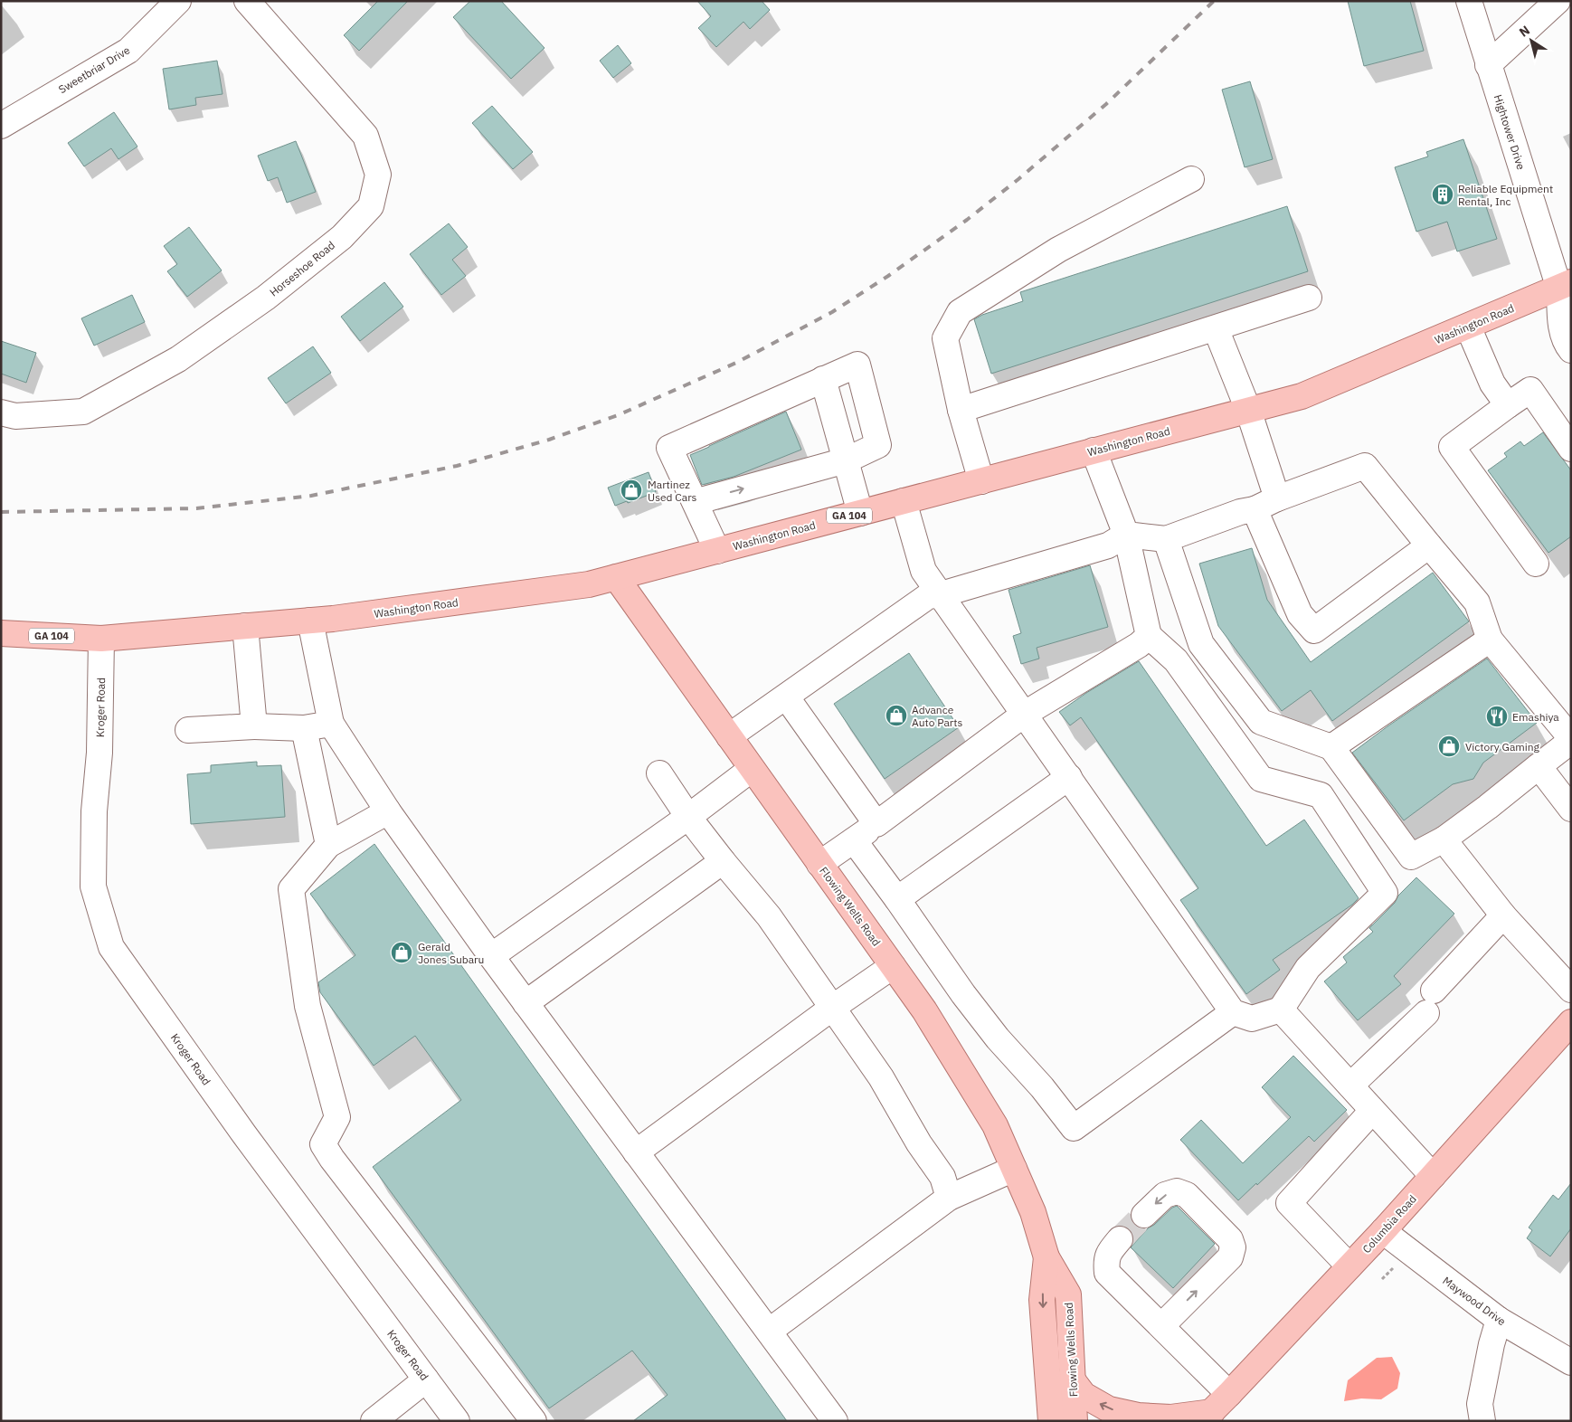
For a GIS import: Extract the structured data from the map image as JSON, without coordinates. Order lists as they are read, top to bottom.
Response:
{
  "streets": {
    "main road": [
      "Washington Road",
      "GA 104",
      "Flowing Wells Road",
      "Columbia Road"
    ],
    "street": [
      "Sweetbriar Drive",
      "Hightower Drive",
      "Horseshoe Road",
      "Kroger Road",
      "Maywood Drive"
    ]
  },
  "crossings": [
    ["Hightower Drive", "Washington Road"],
    ["Washington Road", "Kroger Road"],
    ["Washington Road", "Flowing Wells Road"],
    ["Columbia Road", "Maywood Drive"]
  ],
  "places": {
    "building": ["Reliable Equipment Rental, Inc"],
    "shop": [
      "Martinez Used Cars",
      "Advance Auto Parts",
      "Victory Gaming",
      "Gerald Jones Subaru"
    ],
    "restaurant": ["Emashiya"]
  },
  "north": "top left"
}
